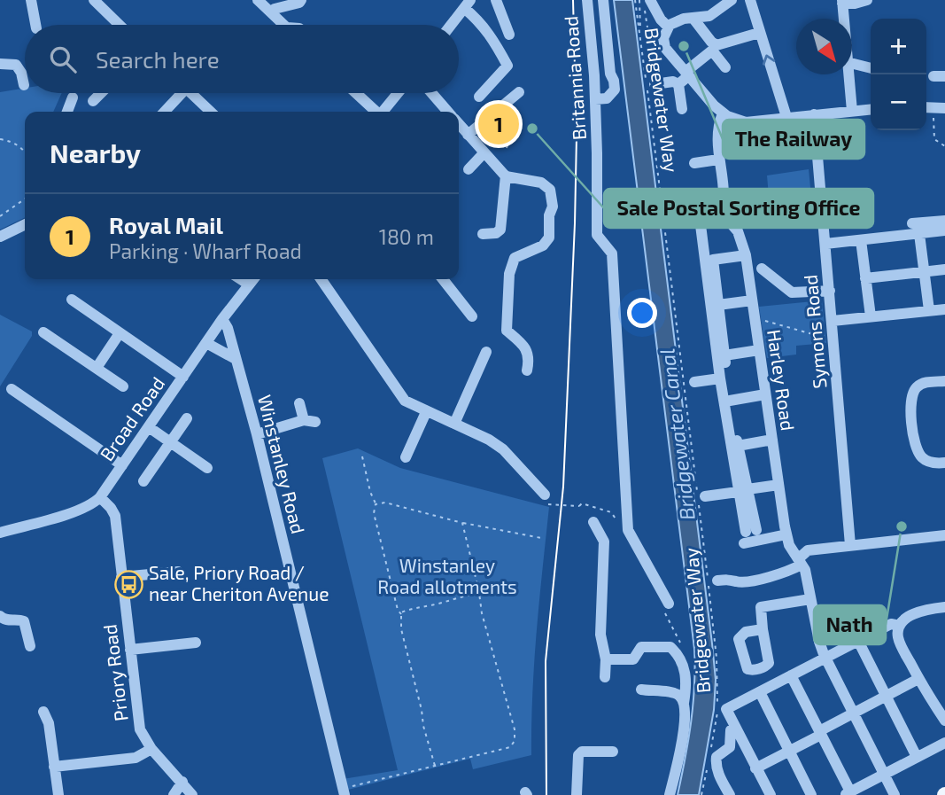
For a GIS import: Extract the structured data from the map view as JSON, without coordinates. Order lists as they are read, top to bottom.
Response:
{
  "streets": {
    "street": [
      "Britannia Road",
      "Symons Road",
      "Harley Road",
      "Broad Road",
      "Winstanley Road",
      "Priory Road"
    ],
    "path": ["Bridgewater Way"]
  },
  "crossings": [
    ["Broad Road", "Winstanley Road"],
    ["Broad Road", "Priory Road"]
  ],
  "water": ["Bridgewater Canal"],
  "parks": ["Winstanley Road allotments"],
  "places": {
    "other": ["The Railway", "Sale Postal Sorting Office", "Nath"],
    "bus stop": ["Sale, Priory Road / near Cheriton Avenue"]
  },
  "north": "bottom right",
  "page": {
    "map_buttons": ["+", "−"],
    "search": "Search here",
    "pins": "1",
    "heading": "Nearby",
    "list": [
      {
        "mark": "1",
        "name": "Royal Mail",
        "note": "Parking · Wharf Road",
        "value": "180 m"
      }
    ]
  }
}
